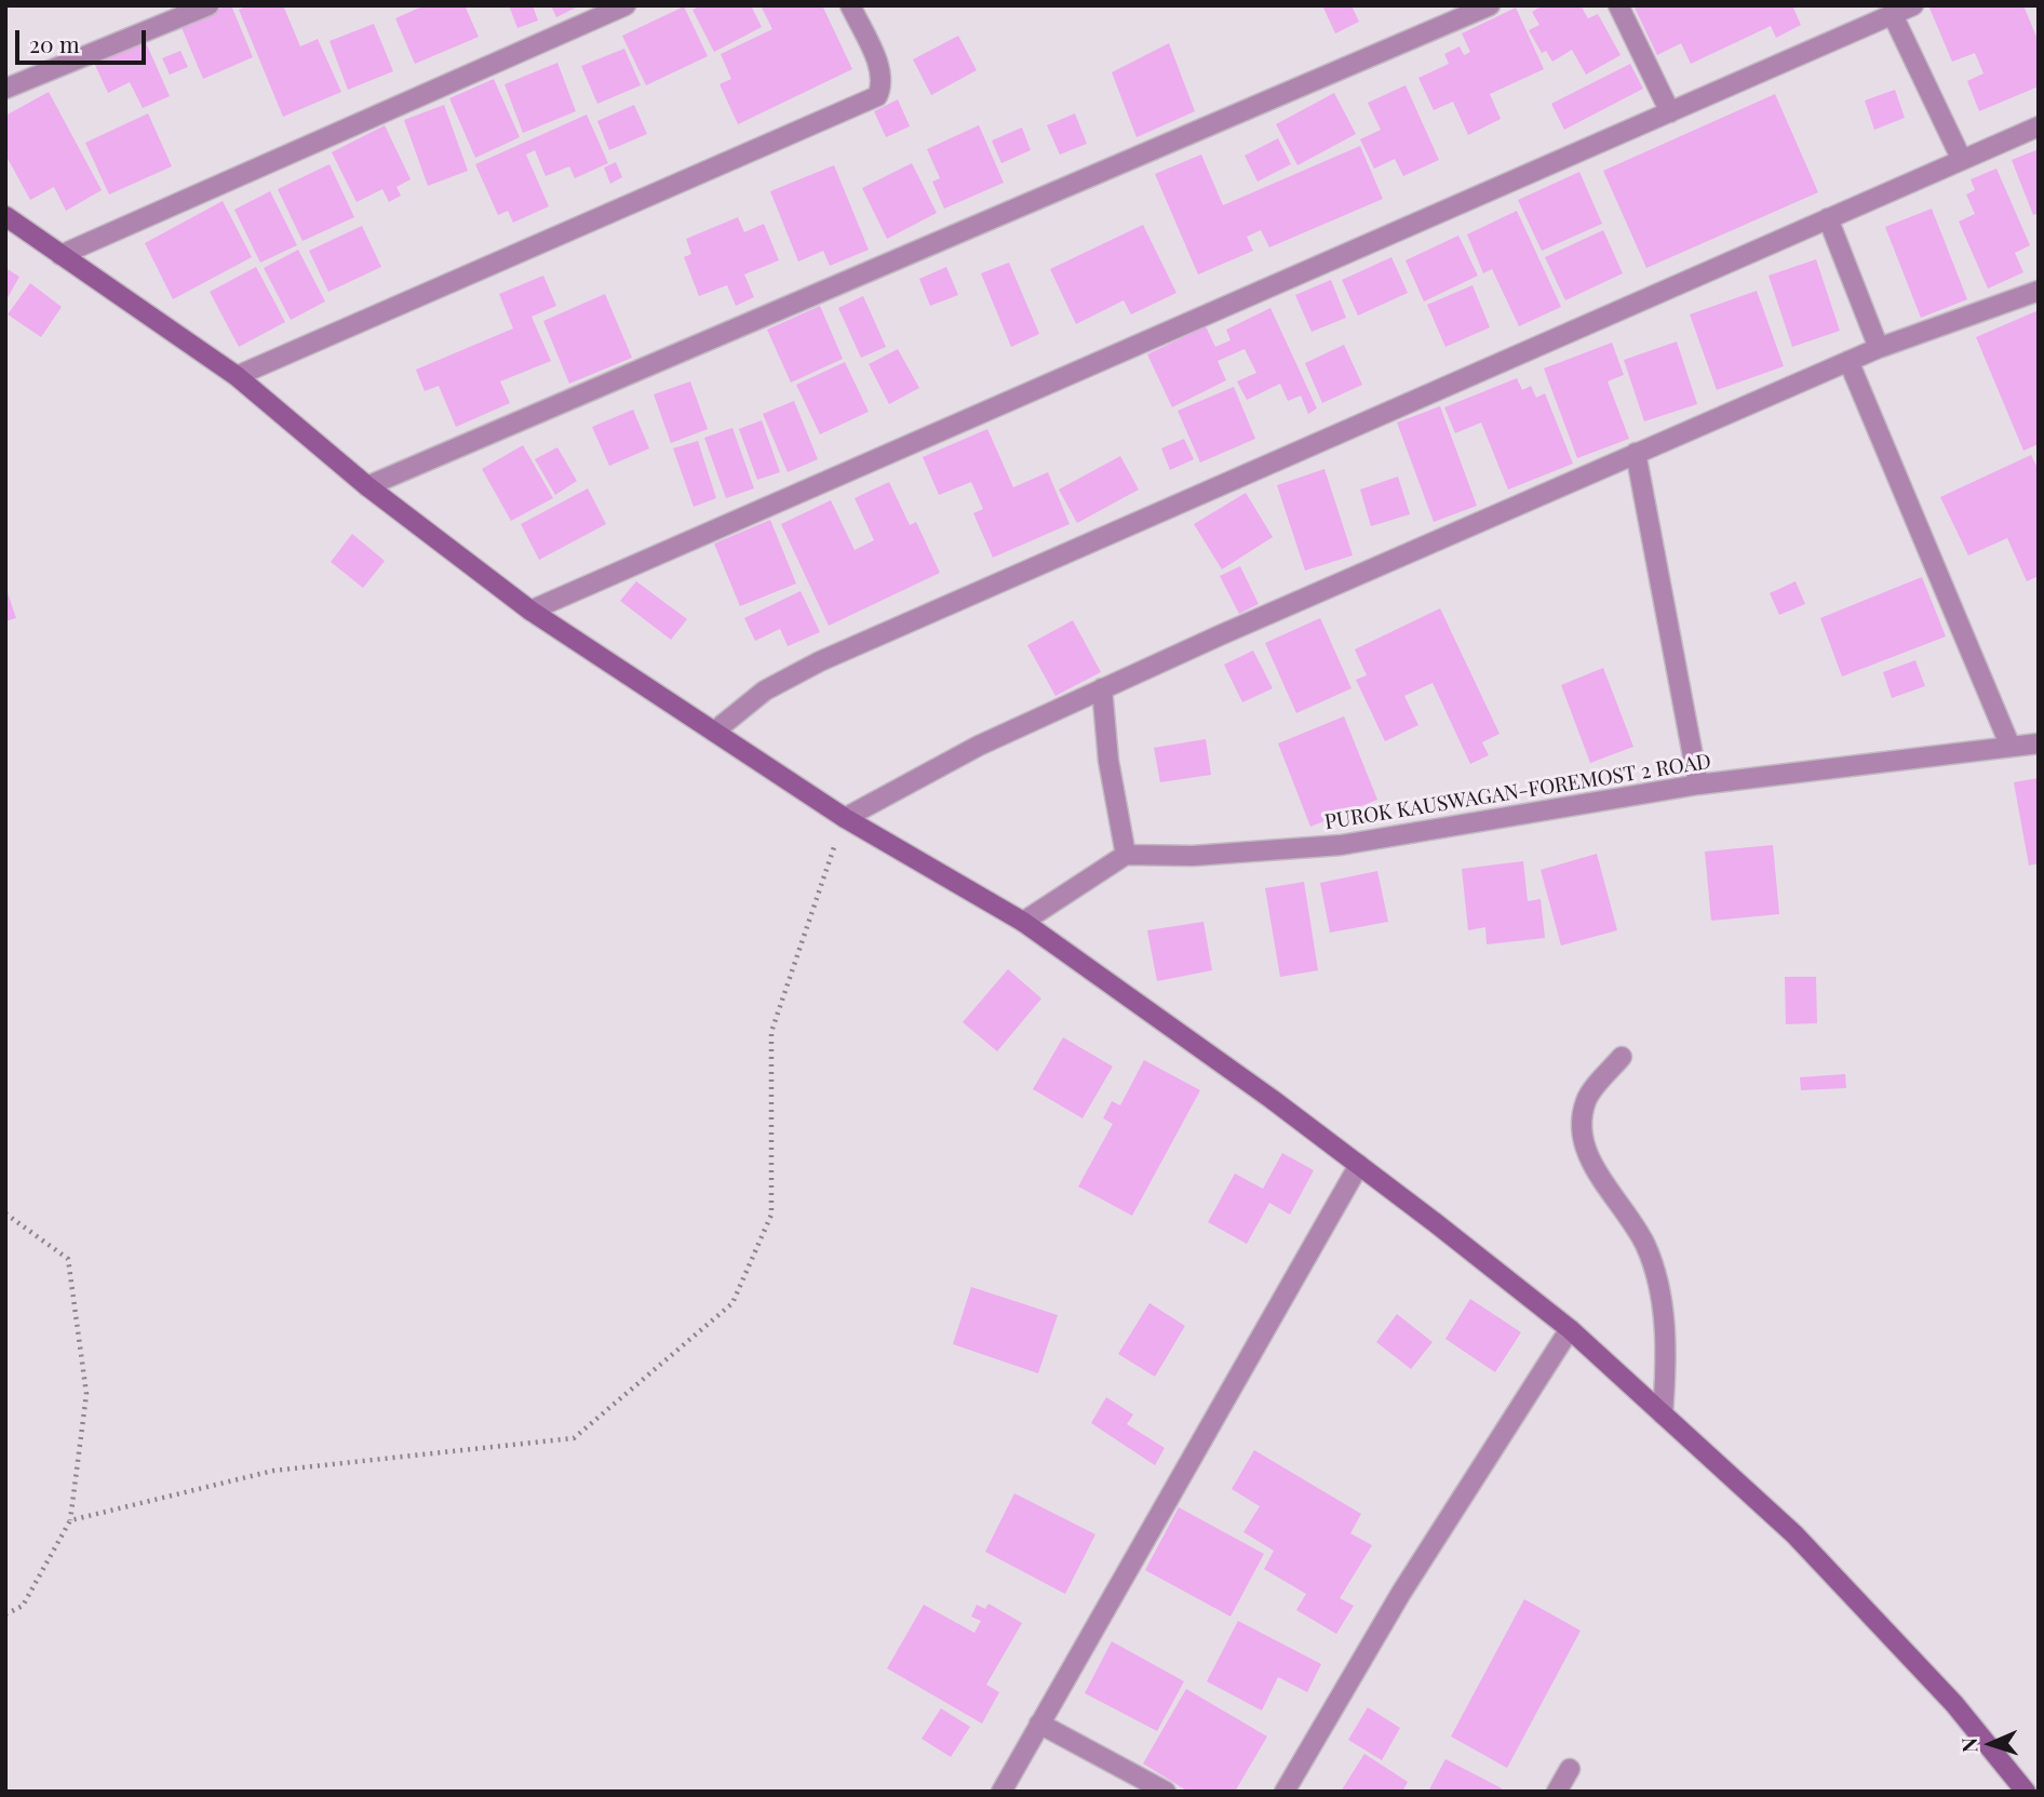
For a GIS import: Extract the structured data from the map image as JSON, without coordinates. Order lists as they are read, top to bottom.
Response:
{
  "streets": {
    "street": ["PUROK KAUSWAGAN-FOREMOST 2 ROAD"]
  },
  "scale_bar": "20 m",
  "north": "left"
}
